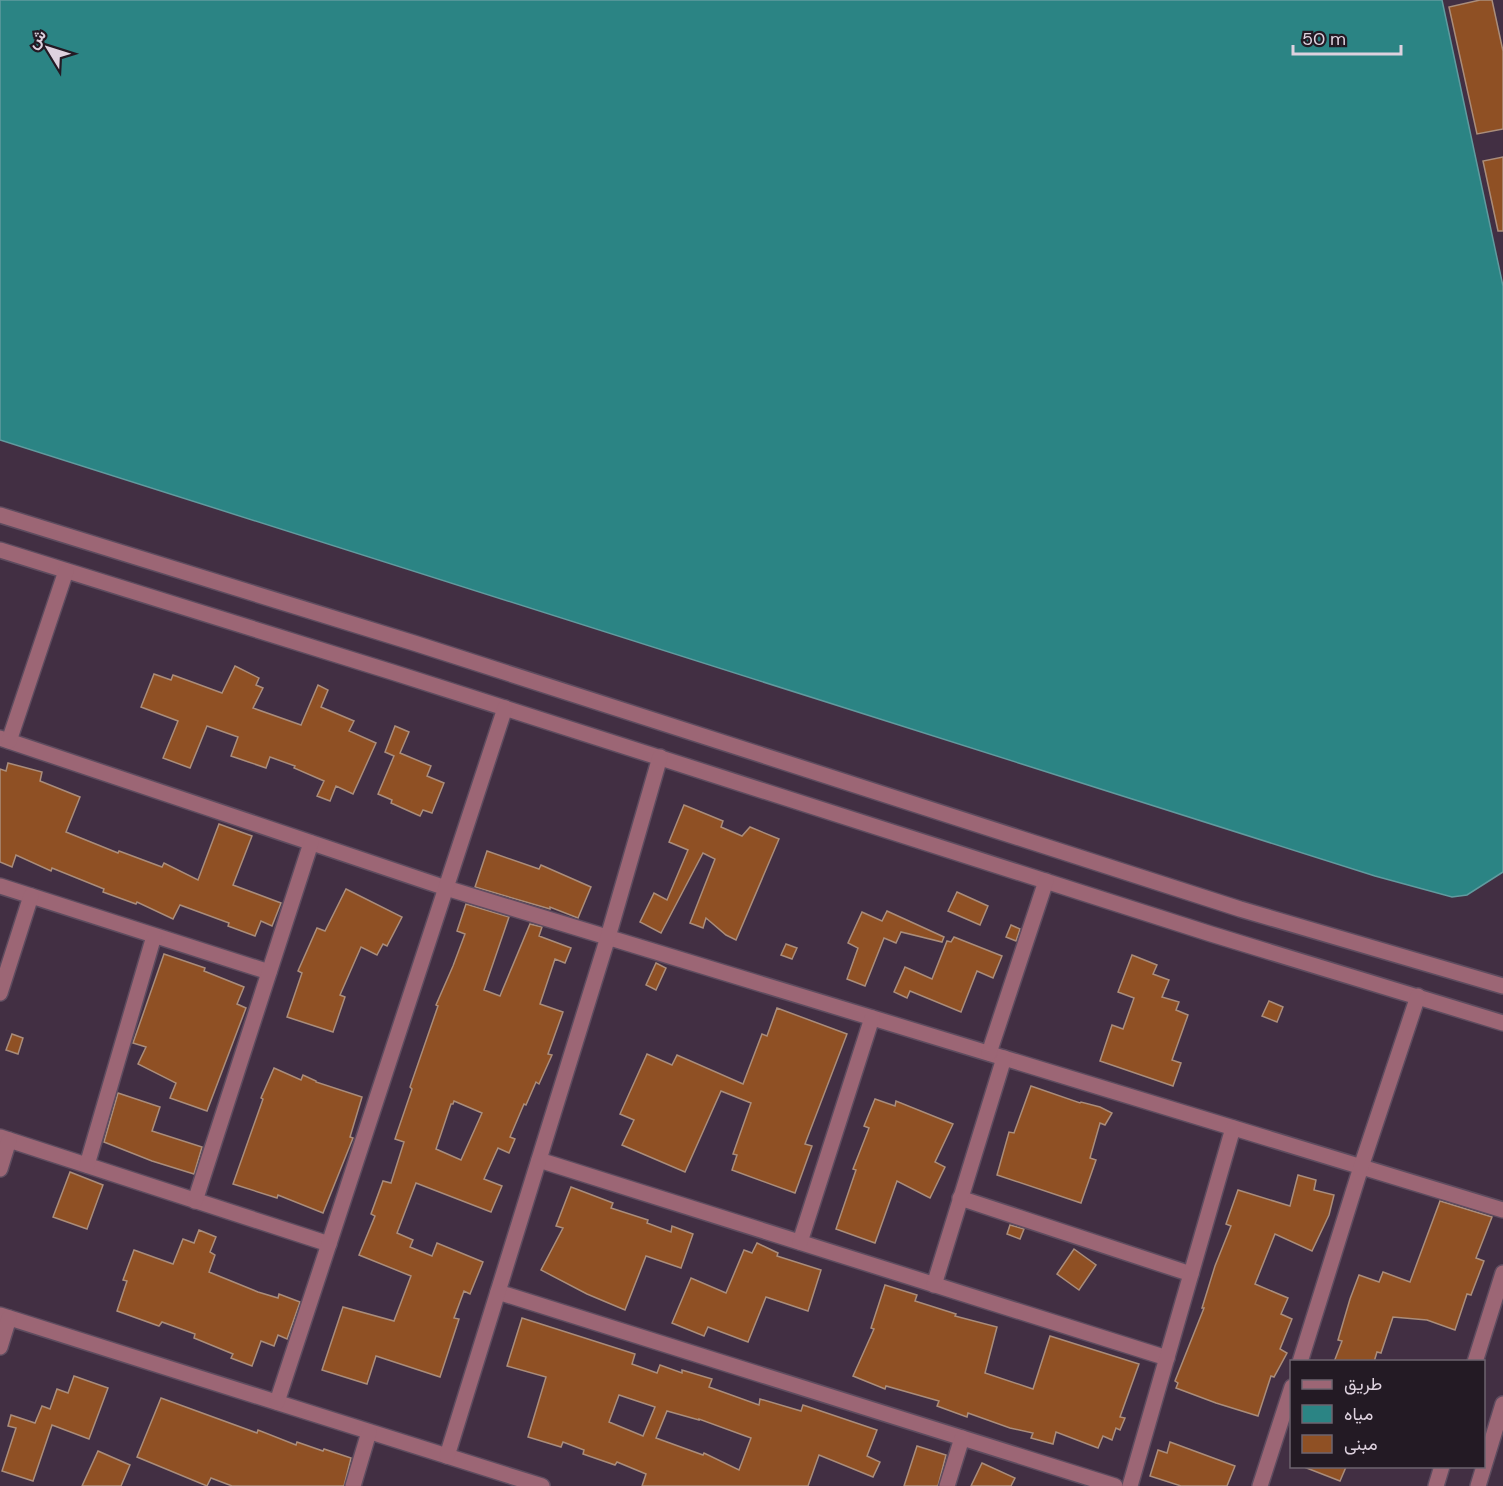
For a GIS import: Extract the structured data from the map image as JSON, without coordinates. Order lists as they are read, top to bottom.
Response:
{
  "legend": ["طريق", "مياه", "مبنى"],
  "scale_bar": "50 m",
  "north": "top left"
}
